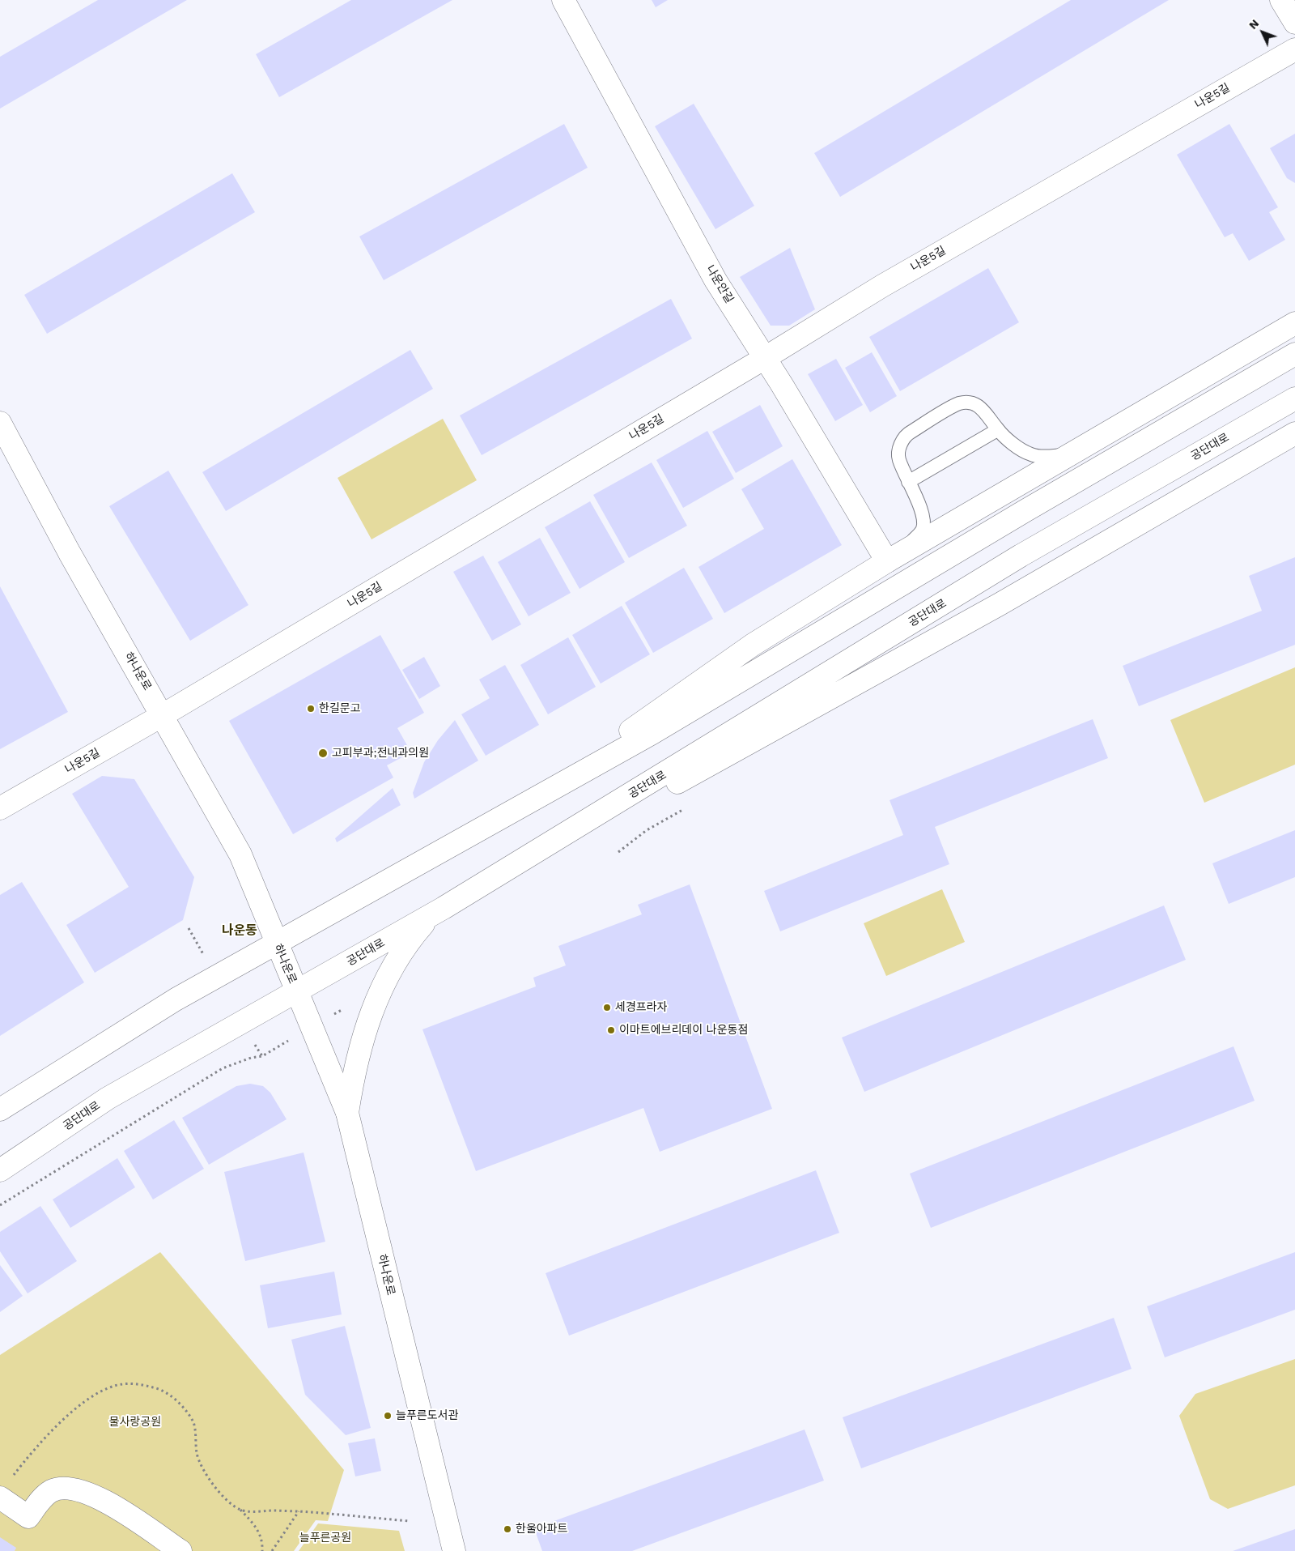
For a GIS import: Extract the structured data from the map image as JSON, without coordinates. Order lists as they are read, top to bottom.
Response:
{
  "streets": {
    "street": [
      "나운5길",
      "나운안길",
      "공단대로",
      "하나운로"
    ]
  },
  "crossings": [
    ["나운5길", "나운안길"],
    ["나운5길", "하나운로"],
    ["공단대로", "하나운로"]
  ],
  "districts": ["나운동"],
  "parks": ["물사랑공원", "늘푸른공원"],
  "places": [
    "한길문고",
    "고피부과;전내과의원",
    "세경프라자",
    "이마트에브리데이 나운동점",
    "늘푸른도서관",
    "한울아파트"
  ],
  "north": "top left"
}
